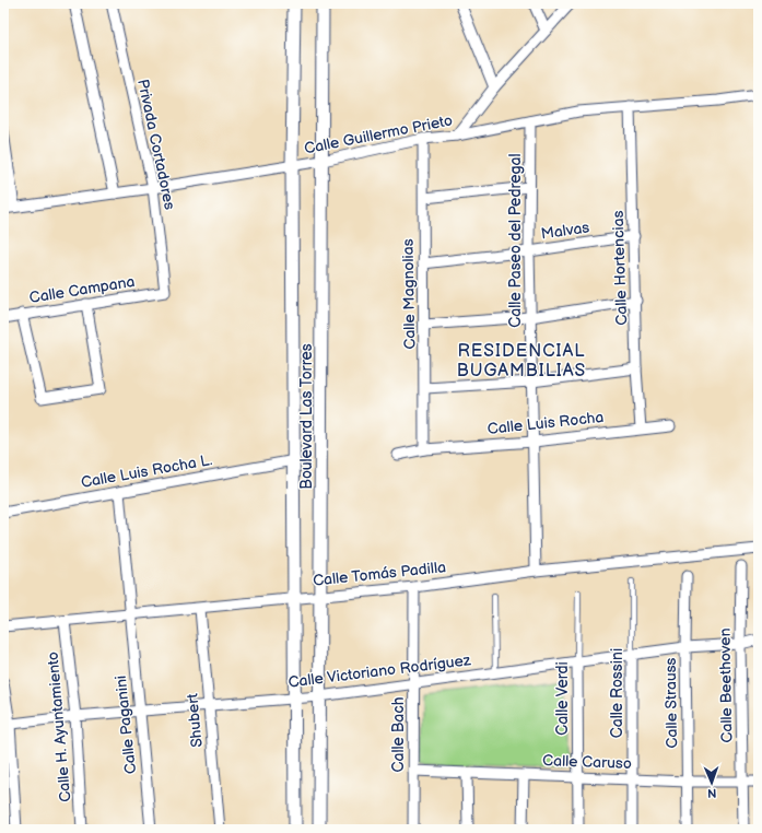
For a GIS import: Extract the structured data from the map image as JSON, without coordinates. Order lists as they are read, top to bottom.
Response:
{
  "streets": {
    "street": [
      "Calle Guillermo Prieto",
      "Privada Cortadores",
      "Malvas",
      "Calle Paseo del Pedregal",
      "Calle Hortencias",
      "Calle Campana",
      "Calle Magnolias",
      "Boulevard Las Torres",
      "Calle Luis Rocha",
      "Calle Luis Rocha L.",
      "Calle Tomás Padilla",
      "Calle Victoriano Rodríguez",
      "Calle Beethoven",
      "Calle Rossini",
      "Calle Verdi",
      "Calle Strauss",
      "Shubert",
      "Calle Paganini",
      "Calle H. Ayuntamiento",
      "Calle Bach",
      "Calle Caruso"
    ]
  },
  "crossings": [
    ["Calle Guillermo Prieto", "Privada Cortadores"],
    ["Calle Guillermo Prieto", "Calle Paseo del Pedregal"],
    ["Calle Guillermo Prieto", "Calle Hortencias"],
    ["Calle Guillermo Prieto", "Calle Magnolias"],
    ["Calle Guillermo Prieto", "Boulevard Las Torres"],
    ["Privada Cortadores", "Calle Campana"],
    ["Malvas", "Calle Paseo del Pedregal"],
    ["Malvas", "Calle Hortencias"],
    ["Malvas", "Calle Magnolias"],
    ["Calle Paseo del Pedregal", "Calle Luis Rocha"],
    ["Calle Paseo del Pedregal", "Calle Tomás Padilla"],
    ["Calle Hortencias", "Calle Luis Rocha"],
    ["Calle Magnolias", "Calle Luis Rocha"],
    ["Boulevard Las Torres", "Calle Luis Rocha L."],
    ["Boulevard Las Torres", "Calle Tomás Padilla"],
    ["Boulevard Las Torres", "Calle Victoriano Rodríguez"],
    ["Calle Luis Rocha L.", "Calle Paganini"],
    ["Calle Tomás Padilla", "Shubert"],
    ["Calle Tomás Padilla", "Calle Paganini"],
    ["Calle Tomás Padilla", "Calle H. Ayuntamiento"],
    ["Calle Tomás Padilla", "Calle Bach"],
    ["Calle Victoriano Rodríguez", "Calle Beethoven"],
    ["Calle Victoriano Rodríguez", "Calle Rossini"],
    ["Calle Victoriano Rodríguez", "Calle Verdi"],
    ["Calle Victoriano Rodríguez", "Calle Strauss"],
    ["Calle Victoriano Rodríguez", "Shubert"],
    ["Calle Victoriano Rodríguez", "Calle Paganini"],
    ["Calle Victoriano Rodríguez", "Calle H. Ayuntamiento"],
    ["Calle Victoriano Rodríguez", "Calle Bach"],
    ["Calle Beethoven", "Calle Caruso"],
    ["Calle Rossini", "Calle Caruso"],
    ["Calle Verdi", "Calle Caruso"],
    ["Calle Strauss", "Calle Caruso"],
    ["Calle Bach", "Calle Caruso"]
  ],
  "districts": ["RESIDENCIAL BUGAMBILIAS"],
  "north": "bottom"
}
